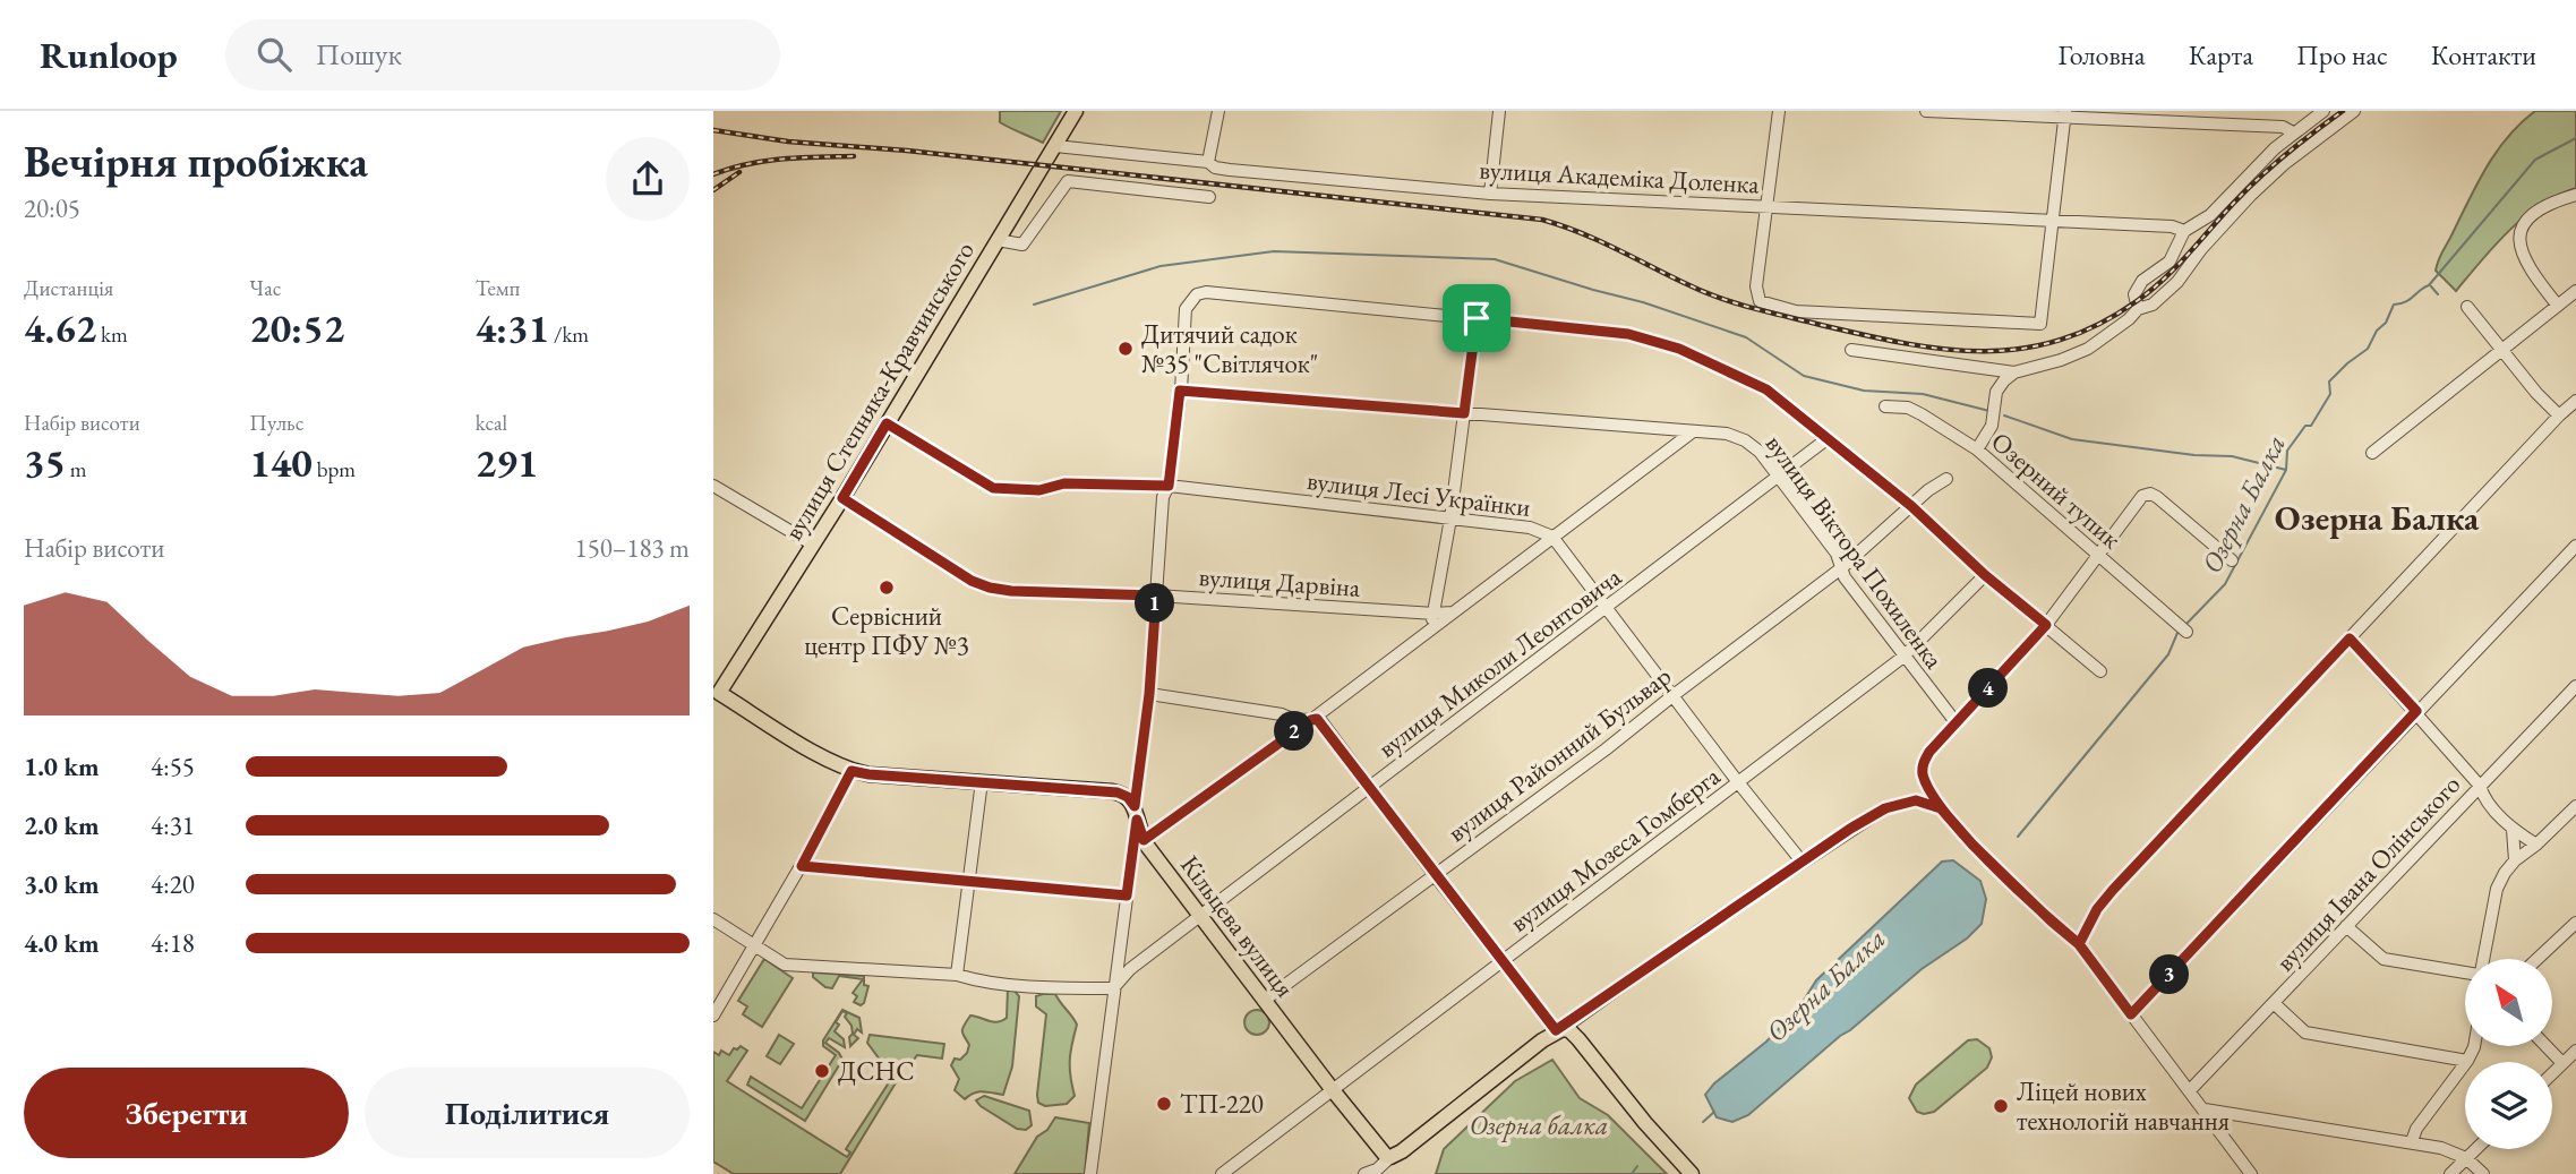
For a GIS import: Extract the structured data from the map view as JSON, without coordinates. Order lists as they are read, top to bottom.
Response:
{
  "streets": {
    "main road": ["вулиця Степняка-Кравчинського", "Кільцева вулиця"],
    "street": [
      "вулиця Академіка Доленка",
      "Озерний тупик",
      "вулиця Лесі Українки",
      "вулиця Віктора Похиленка",
      "вулиця Дарвіна",
      "вулиця Миколи Леонтовича",
      "вулиця Районний Бульвар",
      "вулиця Мозеса Гомберга",
      "вулиця Івана Олінського"
    ]
  },
  "crossings": [
    ["вулиця Академіка Доленка", "вулиця Степняка-Кравчинського"],
    ["вулиця Степняка-Кравчинського", "вулиця Лесі Українки"],
    ["вулиця Степняка-Кравчинського", "вулиця Дарвіна"],
    ["вулиця Лесі Українки", "вулиця Миколи Леонтовича"],
    ["вулиця Лесі Українки", "вулиця Районний Бульвар"],
    ["вулиця Лесі Українки", "вулиця Мозеса Гомберга"],
    ["вулиця Віктора Похиленка", "вулиця Миколи Леонтовича"],
    ["вулиця Віктора Похиленка", "вулиця Районний Бульвар"],
    ["вулиця Віктора Похиленка", "вулиця Мозеса Гомберга"],
    ["вулиця Миколи Леонтовича", "Кільцева вулиця"],
    ["вулиця Районний Бульвар", "Кільцева вулиця"],
    ["вулиця Мозеса Гомберга", "Кільцева вулиця"]
  ],
  "districts": ["Озерна Балка"],
  "water": ["Озерна Балка"],
  "parks": ["Озерна балка"],
  "places": [
    "Дитячий садок №35 \"Світлячок\"",
    "Сервісний центр ПФУ №3",
    "ДСНС",
    "ТП-220",
    "Ліцей нових технологій навчання"
  ],
  "north": "top left",
  "page": {
    "header": "Runloop",
    "search": "Пошук",
    "nav": [
      "Головна",
      "Карта",
      "Про нас",
      "Контакти"
    ],
    "heading": ["Вечірня пробіжка", "20:05"],
    "stats": [
      ["Дистанція", "4.62 km"],
      ["Час", "20:52"],
      ["Темп", "4:31 /km"],
      ["Набір висоти", "35 m"],
      ["Пульс", "140 bpm"],
      ["kcal", "291"]
    ],
    "chart": ["Набір висоти", "150–183 m"],
    "pins": [
      "1",
      "4",
      "2",
      "3"
    ],
    "list": [
      {
        "name": "1.0 km",
        "note": "4:55"
      },
      {
        "name": "2.0 km",
        "note": "4:31"
      },
      {
        "name": "3.0 km",
        "note": "4:20"
      },
      {
        "name": "4.0 km",
        "note": "4:18"
      }
    ],
    "buttons": ["Зберегти", "Поділитися"]
  }
}
